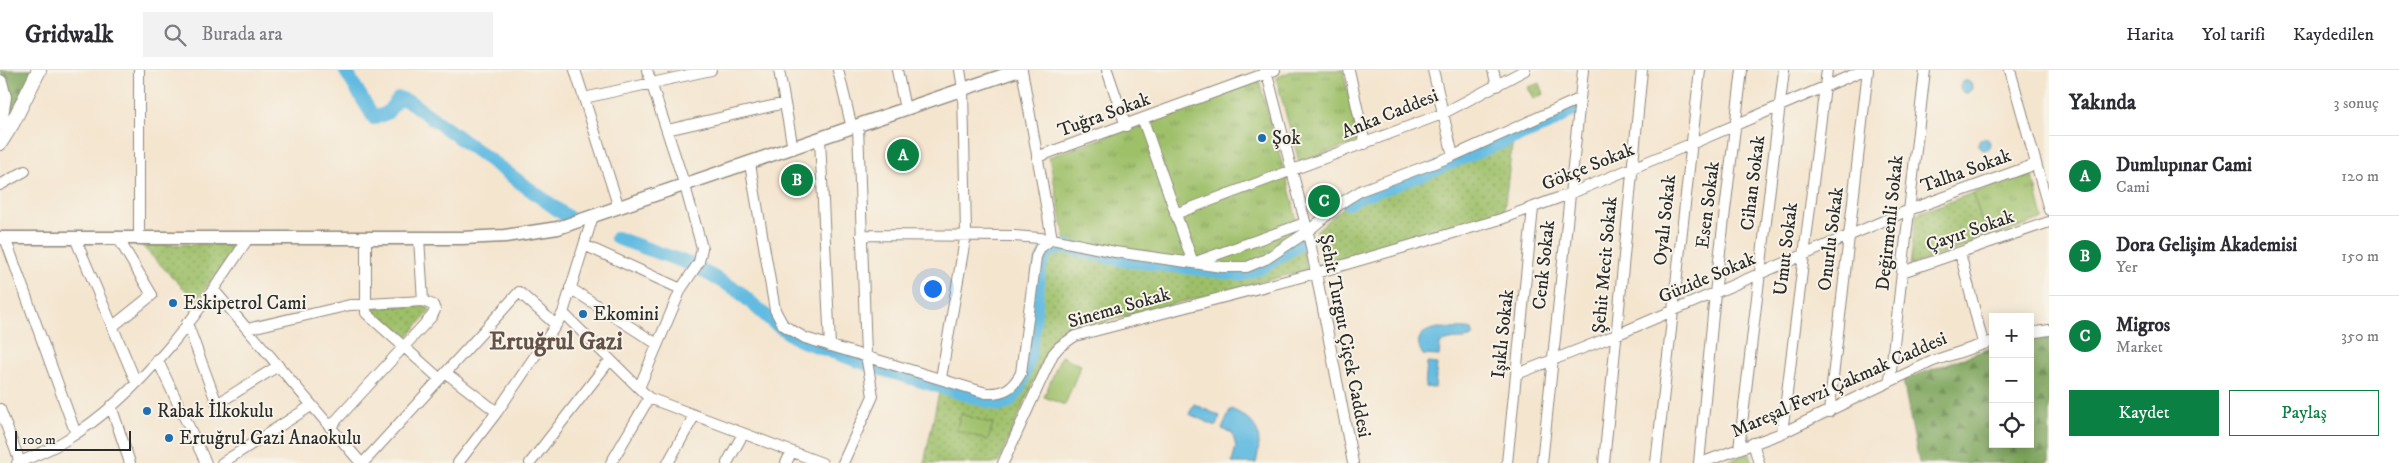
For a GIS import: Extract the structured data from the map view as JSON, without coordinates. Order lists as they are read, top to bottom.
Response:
{
  "streets": {
    "street": [
      "Anka Caddesi",
      "Tuğra Sokak",
      "Gökçe Sokak",
      "Talha Sokak",
      "Cihan Sokak",
      "Esen Sokak",
      "Oyalı Sokak",
      "Değirmenli Sokak",
      "Çayır Sokak",
      "Onurlu Sokak",
      "Umut Sokak",
      "Cenk Sokak",
      "Şehit Mecit Sokak",
      "Güzide Sokak",
      "Sinema Sokak",
      "Işıklı Sokak",
      "Şehit Turgut Çiçek Caddesi",
      "Mareşal Fevzi Çakmak Caddesi"
    ]
  },
  "crossings": [
    ["Anka Caddesi", "Şehit Turgut Çiçek Caddesi"],
    ["Tuğra Sokak", "Şehit Turgut Çiçek Caddesi"],
    ["Gökçe Sokak", "Cihan Sokak"],
    ["Gökçe Sokak", "Esen Sokak"],
    ["Gökçe Sokak", "Oyalı Sokak"],
    ["Gökçe Sokak", "Umut Sokak"],
    ["Gökçe Sokak", "Cenk Sokak"],
    ["Gökçe Sokak", "Şehit Mecit Sokak"],
    ["Gökçe Sokak", "Sinema Sokak"],
    ["Gökçe Sokak", "Işıklı Sokak"],
    ["Gökçe Sokak", "Şehit Turgut Çiçek Caddesi"],
    ["Talha Sokak", "Değirmenli Sokak"],
    ["Talha Sokak", "Güzide Sokak"],
    ["Cihan Sokak", "Güzide Sokak"],
    ["Cihan Sokak", "Mareşal Fevzi Çakmak Caddesi"],
    ["Esen Sokak", "Güzide Sokak"],
    ["Esen Sokak", "Mareşal Fevzi Çakmak Caddesi"],
    ["Oyalı Sokak", "Güzide Sokak"],
    ["Değirmenli Sokak", "Çayır Sokak"],
    ["Değirmenli Sokak", "Güzide Sokak"],
    ["Değirmenli Sokak", "Mareşal Fevzi Çakmak Caddesi"],
    ["Onurlu Sokak", "Güzide Sokak"],
    ["Onurlu Sokak", "Mareşal Fevzi Çakmak Caddesi"],
    ["Umut Sokak", "Güzide Sokak"],
    ["Umut Sokak", "Mareşal Fevzi Çakmak Caddesi"],
    ["Cenk Sokak", "Güzide Sokak"],
    ["Şehit Mecit Sokak", "Güzide Sokak"],
    ["Güzide Sokak", "Işıklı Sokak"],
    ["Sinema Sokak", "Şehit Turgut Çiçek Caddesi"]
  ],
  "districts": ["Ertuğrul Gazi"],
  "places": [
    "Şok",
    "Eskipetrol Cami",
    "Ekomini",
    "Rabak İlkokulu",
    "Ertuğrul Gazi Anaokulu"
  ],
  "scale_bar": "100 m",
  "page": {
    "header": "Gridwalk",
    "search": "Burada ara",
    "nav": ["Harita", "Yol tarifi", "Kaydedilen"],
    "heading": ["Yakında", "3 sonuç"],
    "list": [
      {
        "mark": "A",
        "name": "Dumlupınar Cami",
        "note": "Cami",
        "value": "120 m"
      },
      {
        "mark": "B",
        "name": "Dora Gelişim Akademisi",
        "note": "Yer",
        "value": "150 m"
      },
      {
        "mark": "C",
        "name": "Migros",
        "note": "Market",
        "value": "350 m"
      }
    ],
    "pins": ["A", "B", "C"],
    "map_buttons": ["+", "−"],
    "buttons": ["Kaydet", "Paylaş"],
    "scale": "100 m"
  }
}
